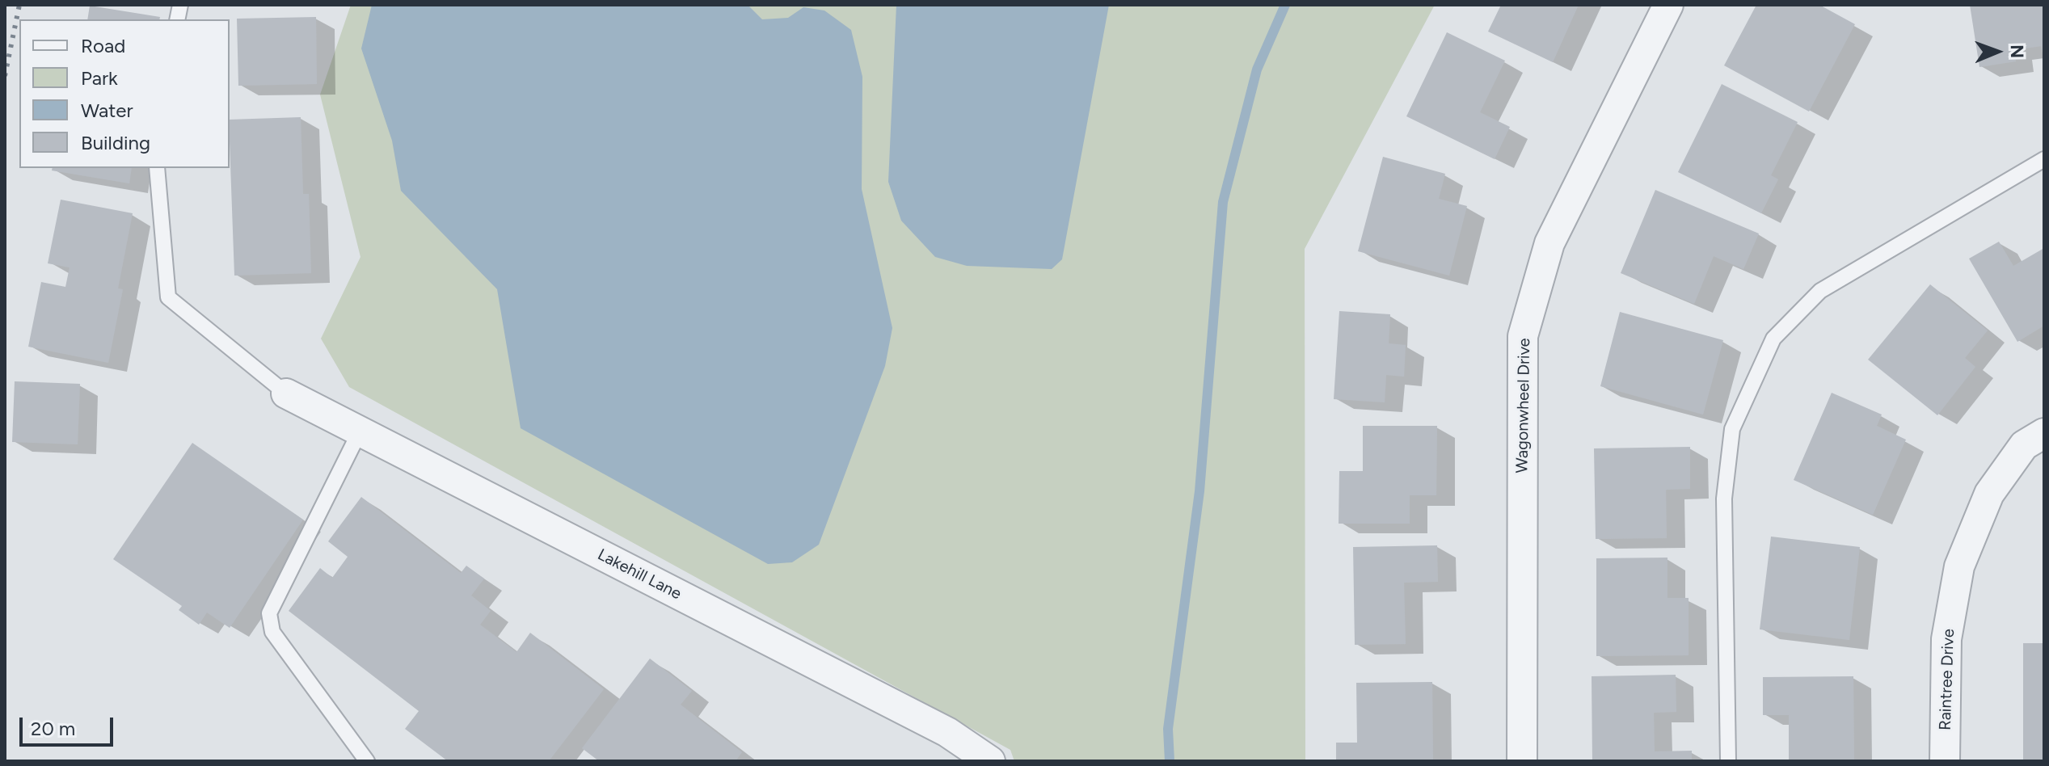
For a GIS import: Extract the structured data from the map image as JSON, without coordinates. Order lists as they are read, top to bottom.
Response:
{
  "streets": {
    "street": ["Wagonwheel Drive", "Lakehill Lane", "Raintree Drive"]
  },
  "legend": [
    "Road",
    "Park",
    "Water",
    "Building"
  ],
  "scale_bar": "20 m",
  "north": "right"
}
